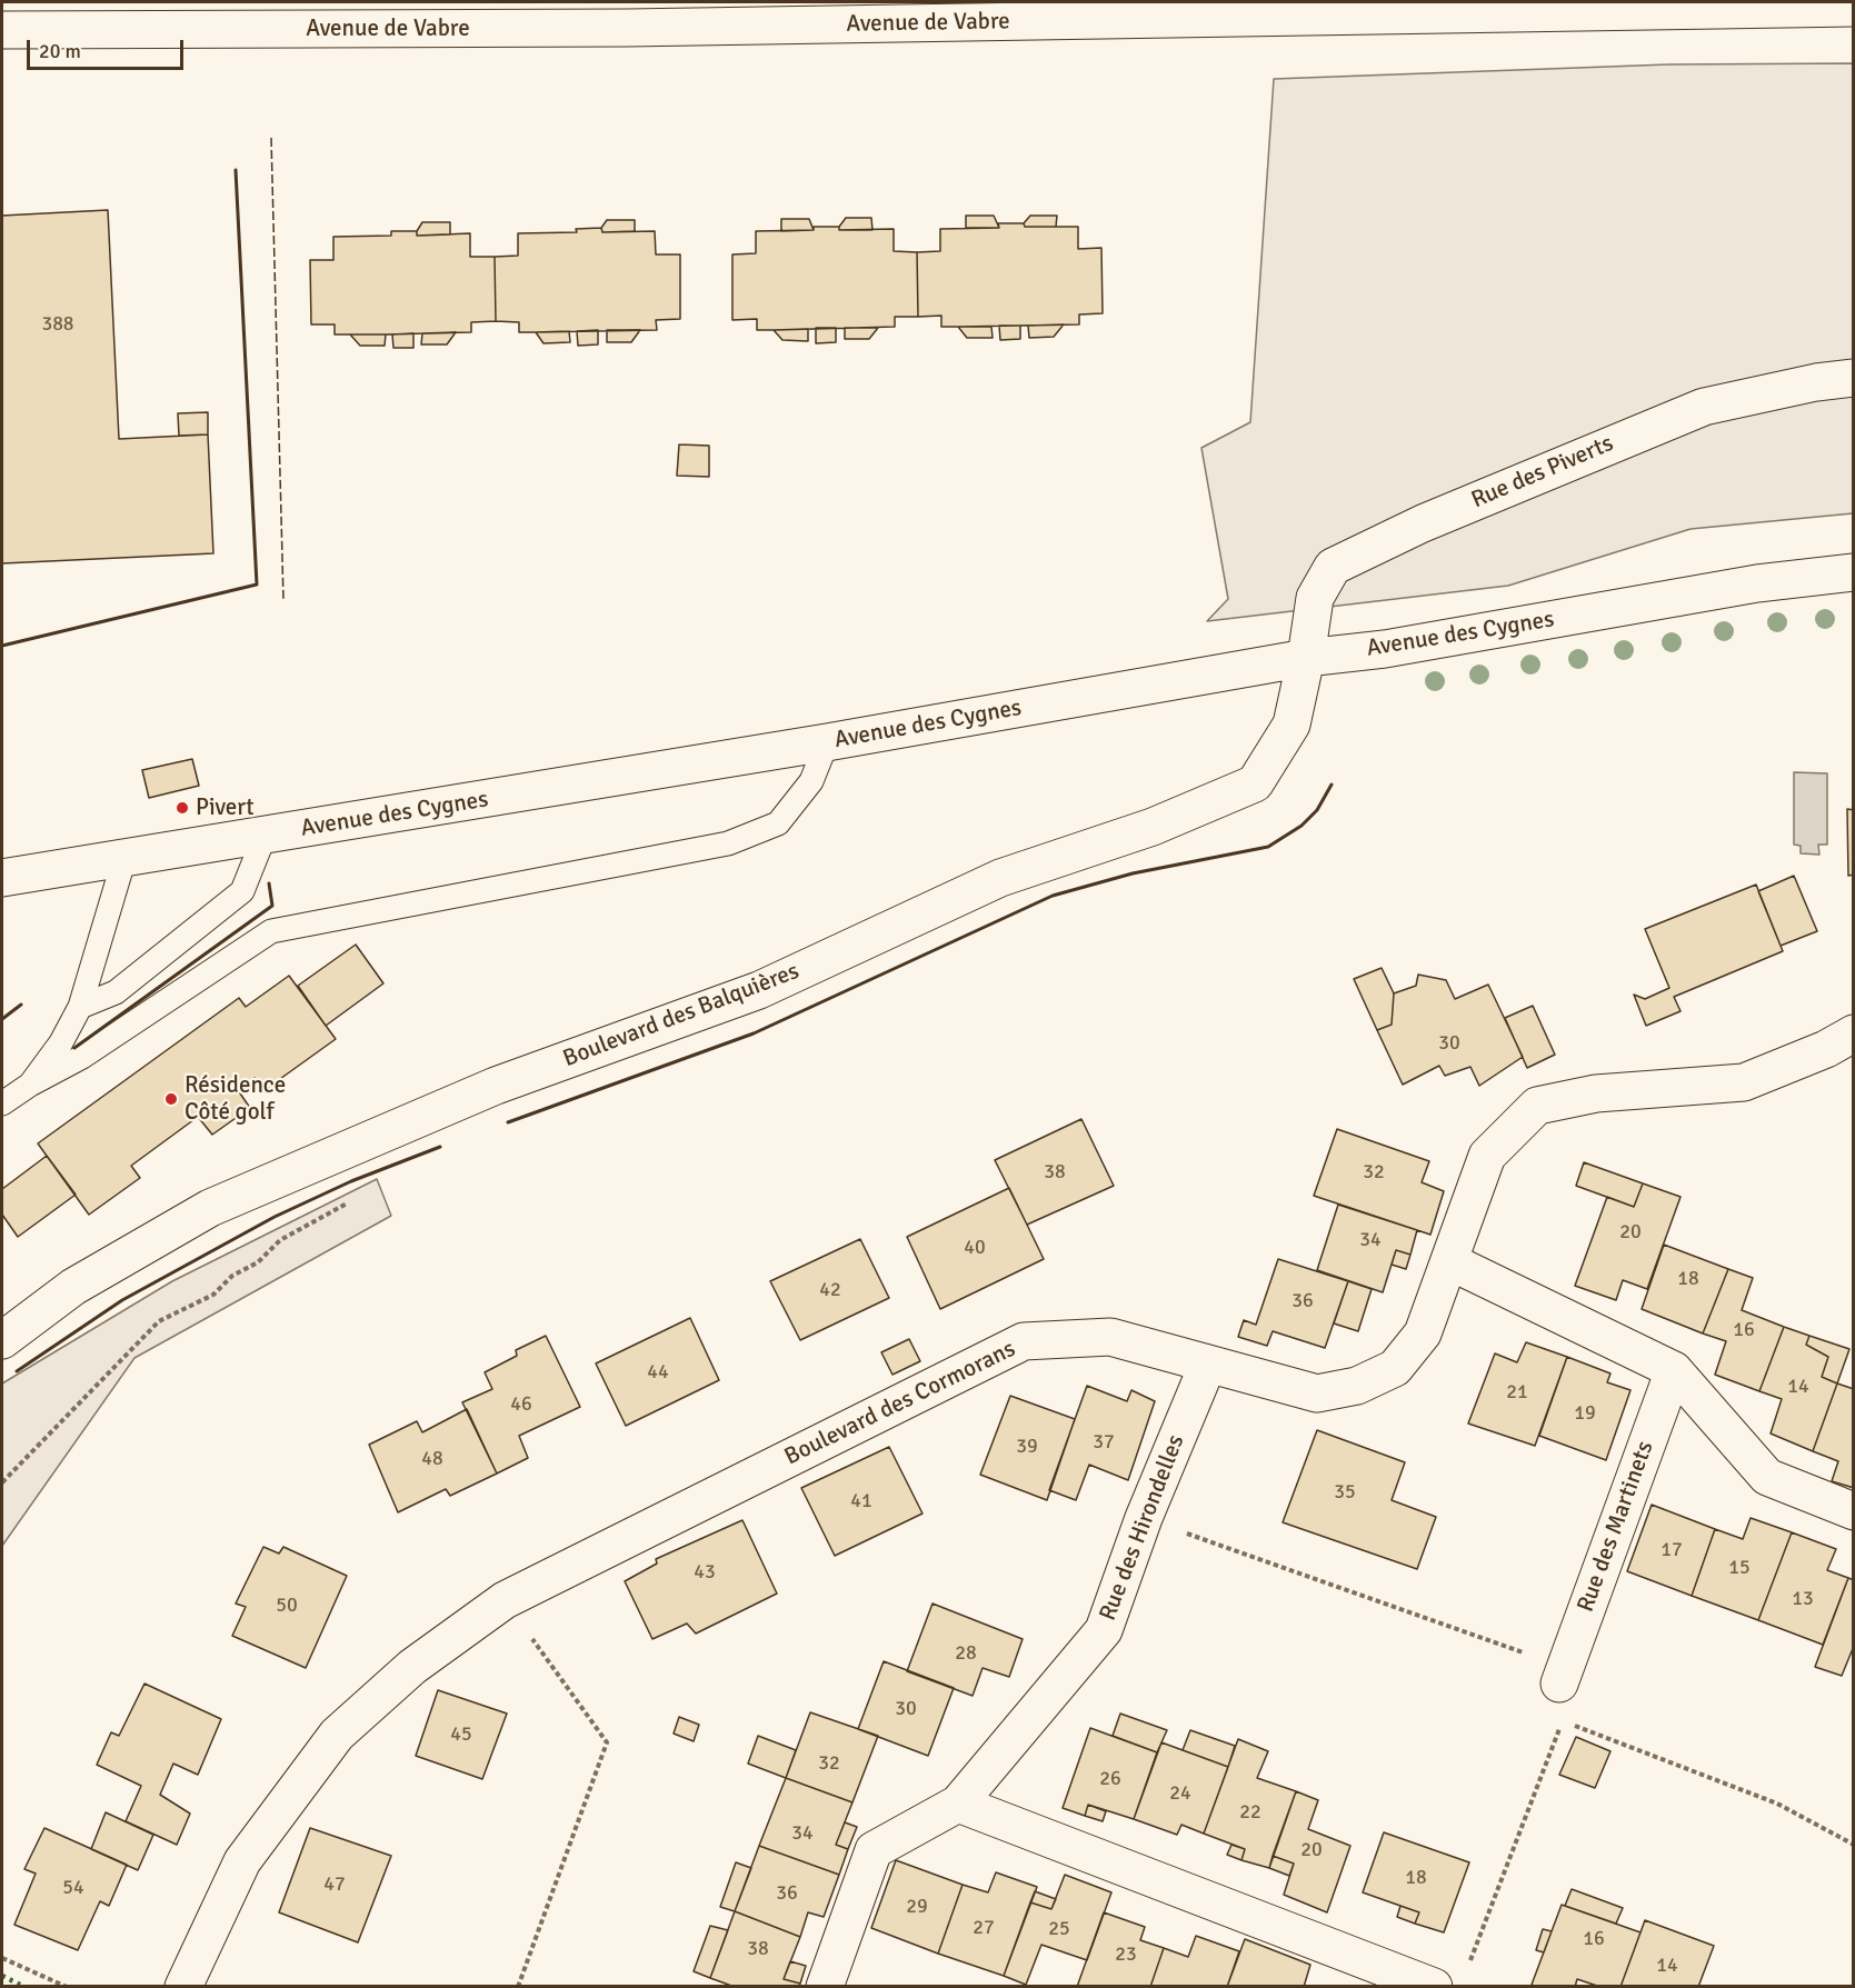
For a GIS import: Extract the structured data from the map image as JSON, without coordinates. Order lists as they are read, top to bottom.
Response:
{
  "streets": {
    "street": [
      "Avenue de Vabre",
      "Rue des Piverts",
      "Avenue des Cygnes",
      "Boulevard des Balquières",
      "Boulevard des Cormorans",
      "Rue des Martinets",
      "Rue des Hirondelles"
    ]
  },
  "crossings": [
    ["Rue des Piverts", "Avenue des Cygnes"],
    ["Rue des Piverts", "Boulevard des Balquières"],
    ["Avenue des Cygnes", "Boulevard des Balquières"],
    ["Boulevard des Cormorans", "Rue des Hirondelles"]
  ],
  "places": ["Pivert", "Résidence Côté golf"],
  "house_numbers": [
    "388",
    "30",
    "38",
    "32",
    "20",
    "34",
    "40",
    "18",
    "42",
    "36",
    "16",
    "44",
    "14",
    "21",
    "46",
    "19",
    "37",
    "39",
    "48",
    "35",
    "41",
    "17",
    "15",
    "43",
    "13",
    "50",
    "28",
    "30",
    "45",
    "32",
    "26",
    "24",
    "22",
    "34",
    "20",
    "18",
    "47",
    "54",
    "36",
    "29",
    "27",
    "25",
    "16",
    "38",
    "23",
    "14"
  ],
  "scale_bar": "20 m"
}
